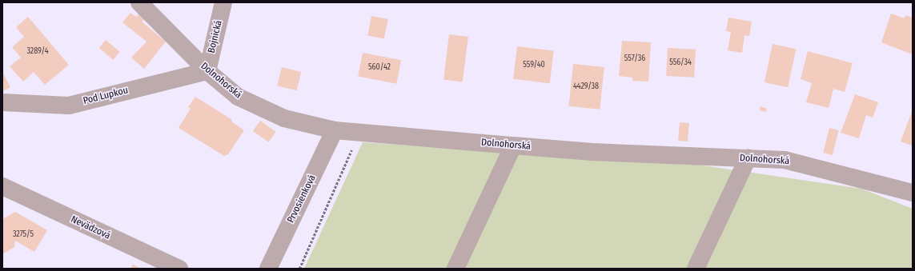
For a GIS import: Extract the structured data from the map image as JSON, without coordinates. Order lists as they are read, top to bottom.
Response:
{
  "streets": {
    "street": [
      "Bojnická",
      "Dolnohorská",
      "Pod Lupkou",
      "Prvosienková",
      "Nevädzová"
    ]
  },
  "crossings": [
    ["Bojnická", "Dolnohorská"],
    ["Bojnická", "Pod Lupkou"],
    ["Dolnohorská", "Pod Lupkou"],
    ["Dolnohorská", "Prvosienková"]
  ],
  "house_numbers": [
    "3289/4",
    "557/36",
    "556/34",
    "559/40",
    "560/42",
    "4429/38",
    "3275/5"
  ]
}
